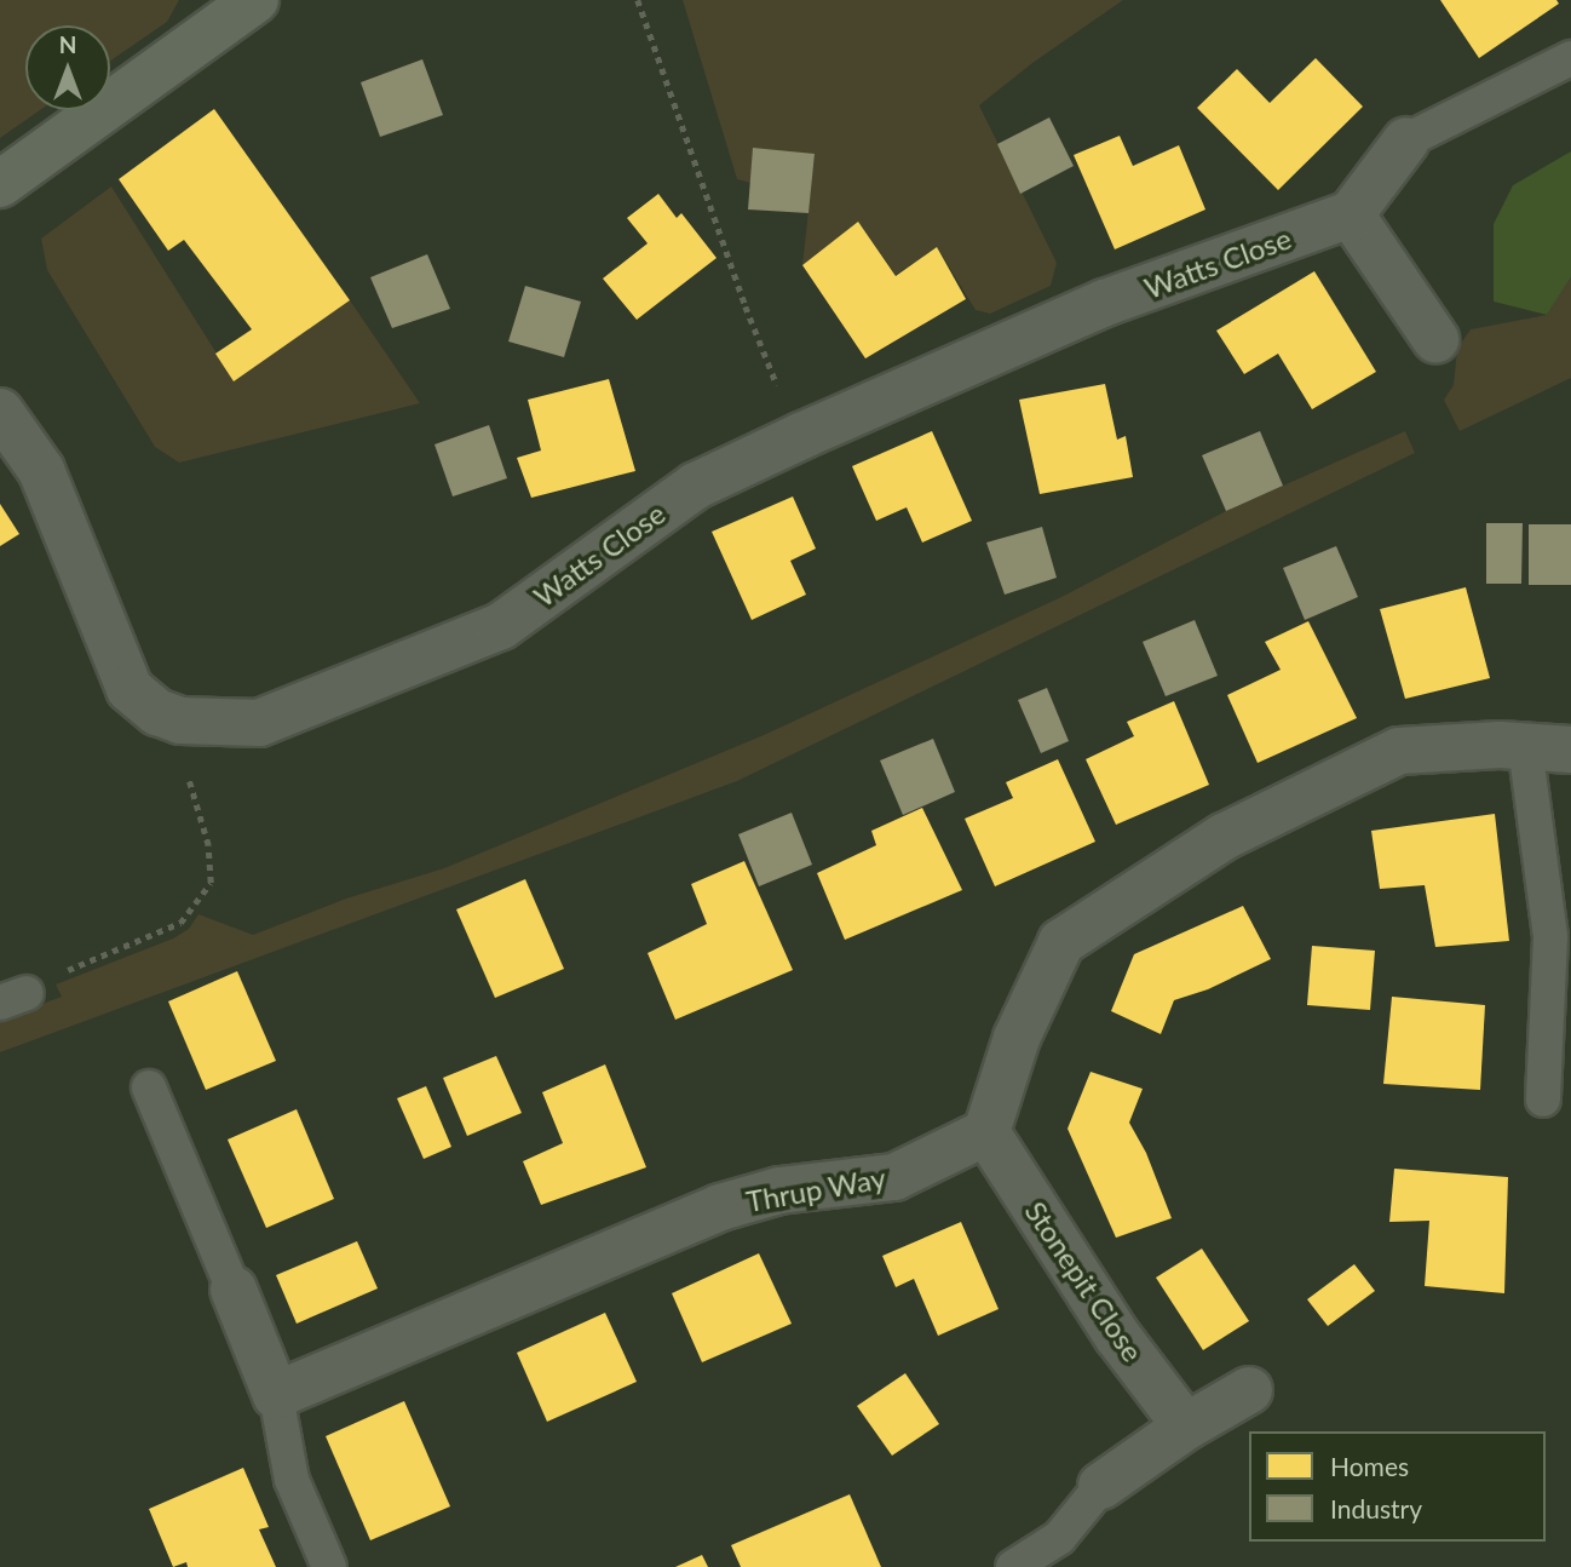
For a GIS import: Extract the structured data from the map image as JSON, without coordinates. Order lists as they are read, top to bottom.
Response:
{
  "streets": {
    "street": ["Watts Close", "Thrup Way", "Stonepit Close"]
  },
  "crossings": [
    ["Thrup Way", "Stonepit Close"]
  ],
  "legend": ["Homes", "Industry"],
  "north": "top"
}
